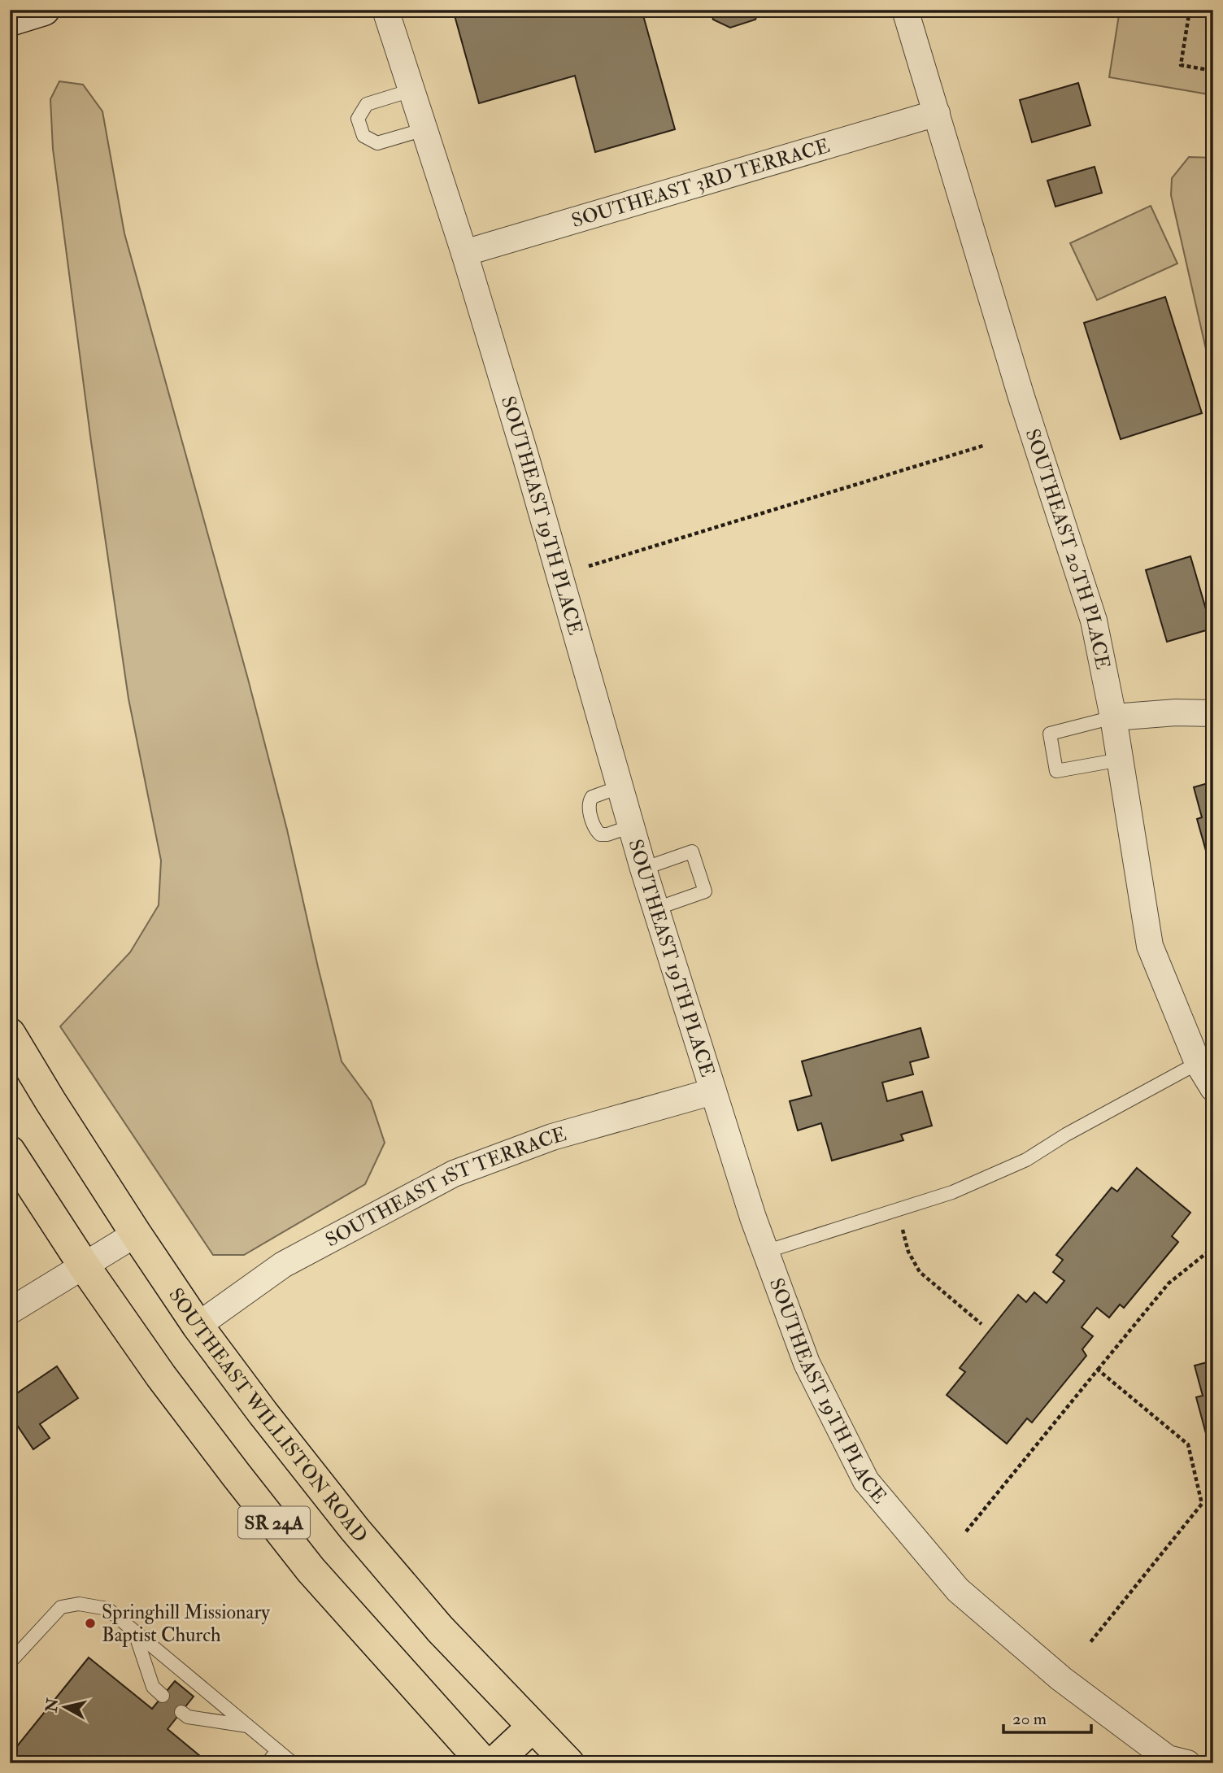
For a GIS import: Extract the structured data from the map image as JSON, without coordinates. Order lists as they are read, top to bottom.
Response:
{
  "streets": {
    "highway": ["SOUTHEAST WILLISTON ROAD", "SR 24A"],
    "street": [
      "SOUTHEAST 3RD TERRACE",
      "SOUTHEAST 19TH PLACE",
      "SOUTHEAST 20TH PLACE",
      "SOUTHEAST 1ST TERRACE"
    ]
  },
  "crossings": [
    ["SOUTHEAST 3RD TERRACE", "SOUTHEAST 19TH PLACE"],
    ["SOUTHEAST 3RD TERRACE", "SOUTHEAST 20TH PLACE"],
    ["SOUTHEAST 19TH PLACE", "SOUTHEAST 1ST TERRACE"],
    ["SOUTHEAST 1ST TERRACE", "SOUTHEAST WILLISTON ROAD"]
  ],
  "places": ["Springhill Missionary Baptist Church"],
  "scale_bar": "20 m",
  "north": "left"
}
